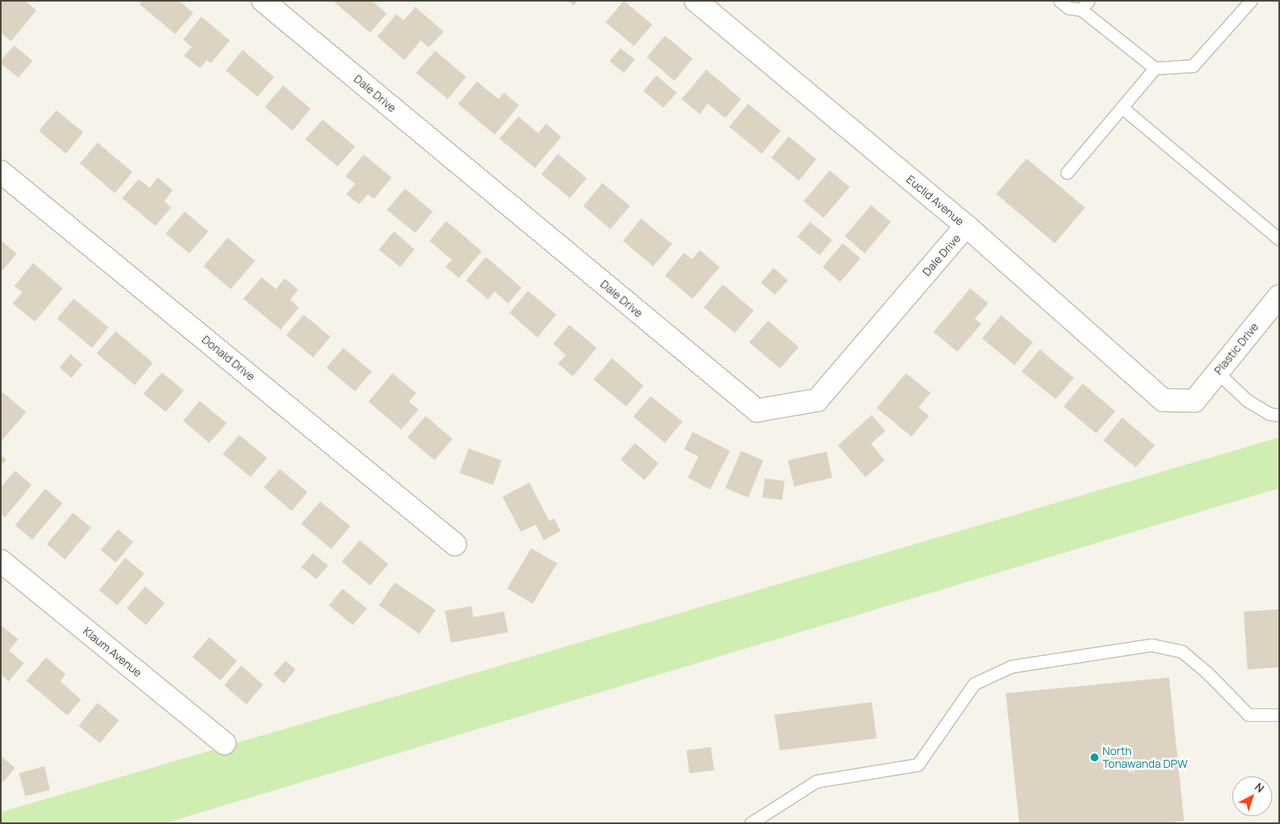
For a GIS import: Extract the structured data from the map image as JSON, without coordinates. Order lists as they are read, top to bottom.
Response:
{
  "streets": {
    "street": [
      "Dale Drive",
      "Euclid Avenue",
      "Plastic Drive",
      "Donald Drive",
      "Klaum Avenue"
    ]
  },
  "crossings": [
    ["Dale Drive", "Euclid Avenue"],
    ["Euclid Avenue", "Plastic Drive"]
  ],
  "places": ["North Tonawanda DPW"],
  "north": "top right"
}
